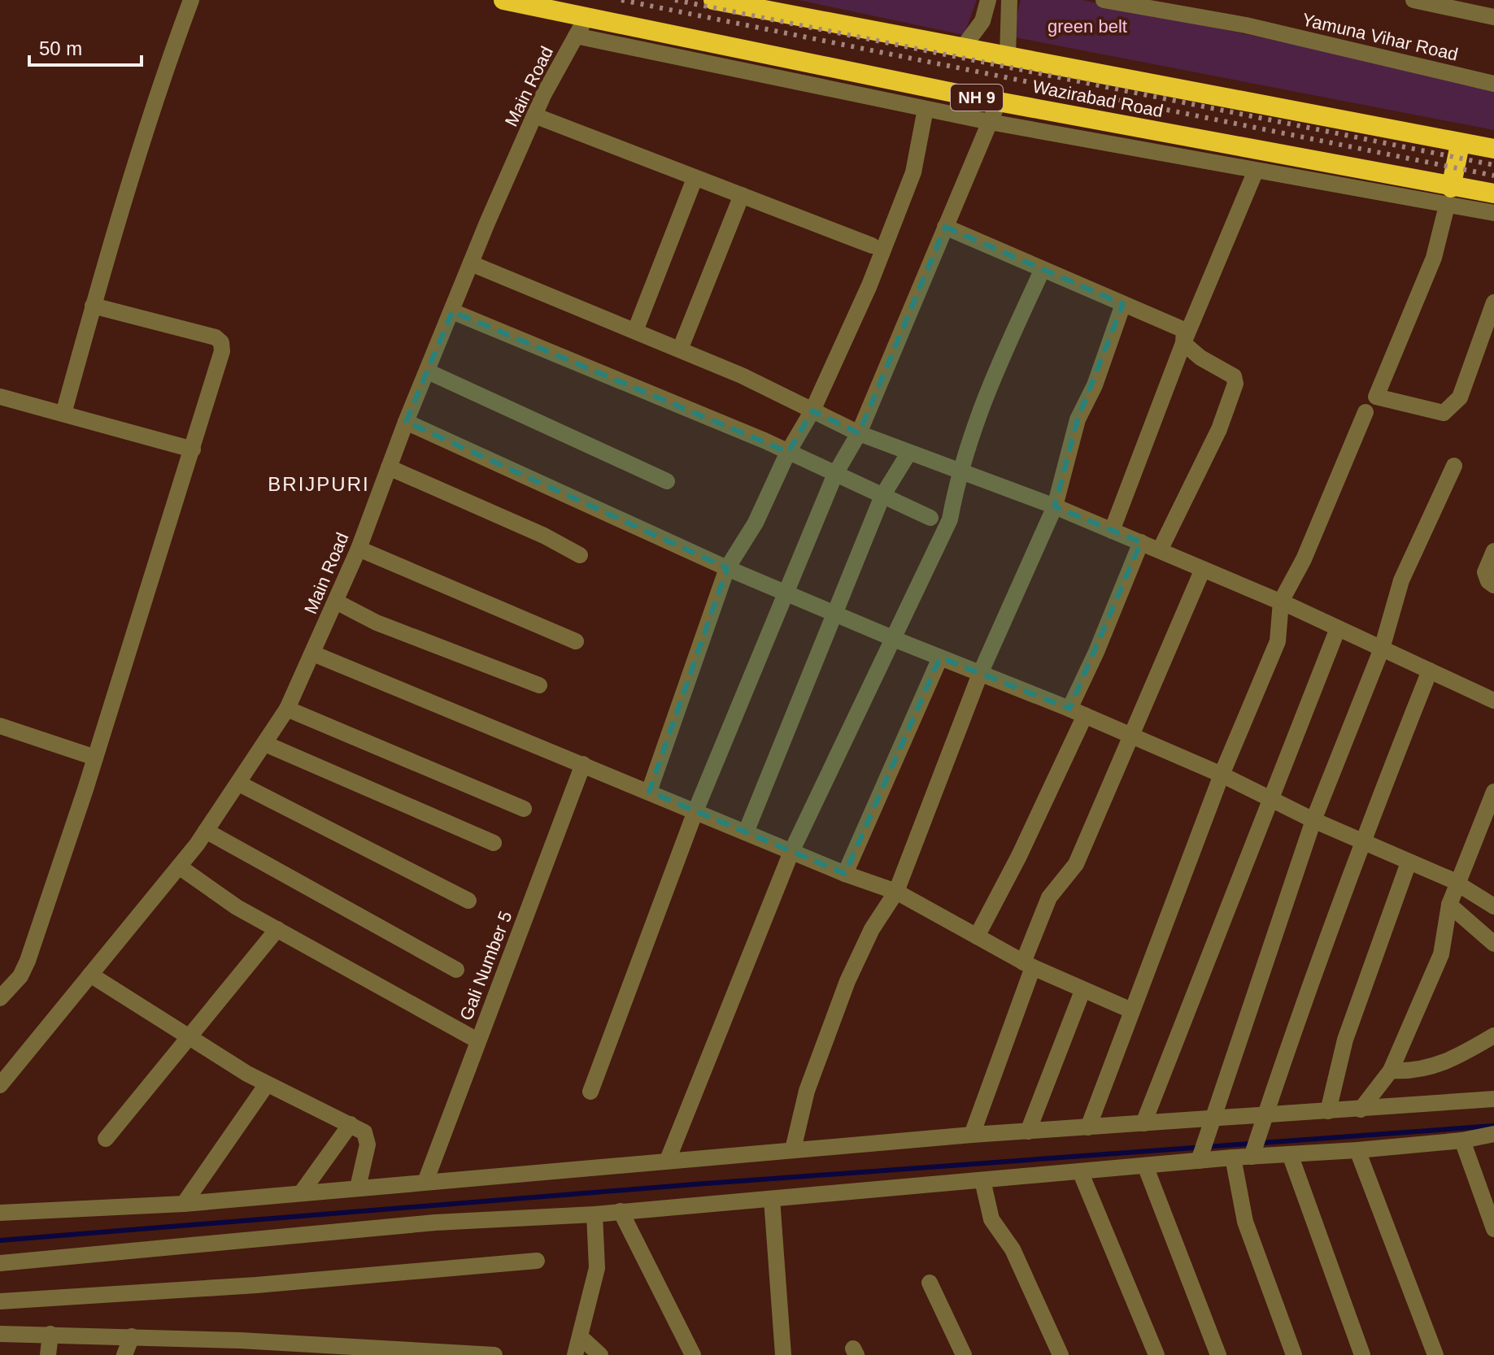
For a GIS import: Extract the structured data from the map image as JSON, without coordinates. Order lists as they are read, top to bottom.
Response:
{
  "streets": {
    "highway": ["NH 9", "Wazirabad Road"],
    "street": ["Yamuna Vihar Road", "Main Road", "Gali Number 5"]
  },
  "crossings": [
    ["Main Road", "Wazirabad Road"]
  ],
  "districts": ["BRIJPURI"],
  "parks": ["green belt"],
  "scale_bar": "50 m"
}
